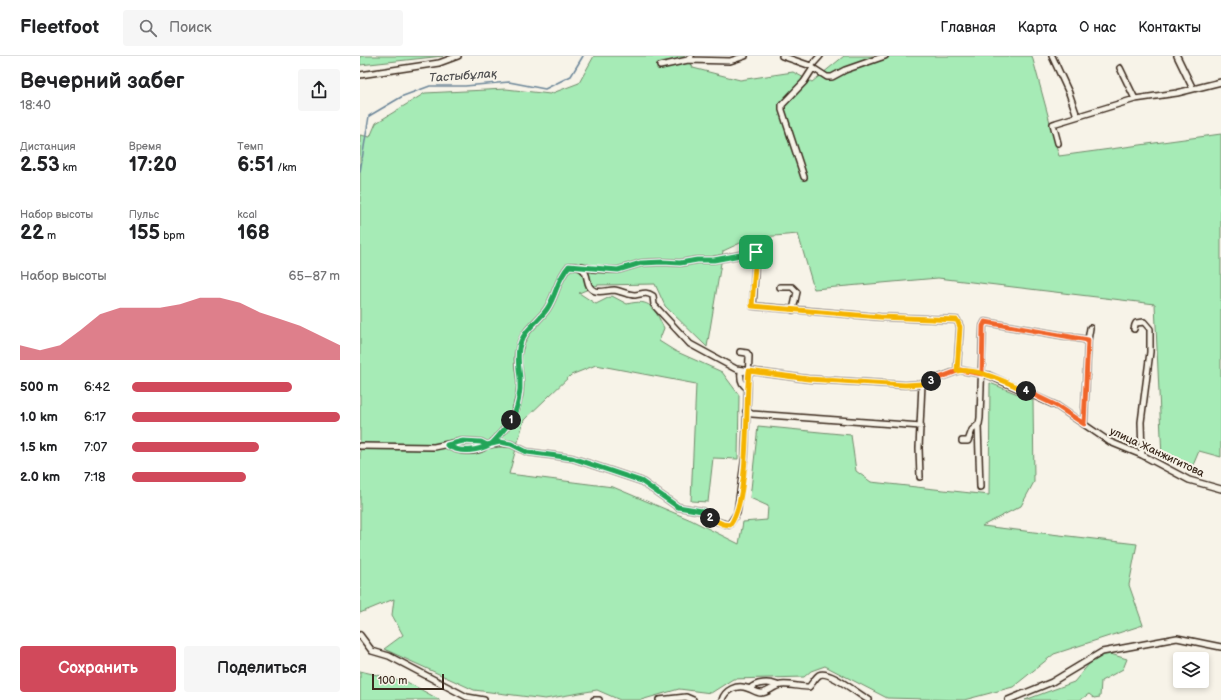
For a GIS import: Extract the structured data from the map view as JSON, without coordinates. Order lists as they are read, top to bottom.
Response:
{
  "streets": {
    "street": ["улица Жанжигитова"]
  },
  "water": ["Тастыбұлақ"],
  "scale_bar": "100 m",
  "page": {
    "header": "Fleetfoot",
    "search": "Поиск",
    "nav": [
      "Главная",
      "Карта",
      "О нас",
      "Контакты"
    ],
    "heading": ["Вечерний забег", "18:40"],
    "stats": [
      ["Дистанция", "2.53 km"],
      ["Время", "17:20"],
      ["Темп", "6:51 /km"],
      ["Набор высоты", "22 m"],
      ["Пульс", "155 bpm"],
      ["kcal", "168"]
    ],
    "chart": ["Набор высоты", "65–87 m"],
    "pins": [
      "3",
      "4",
      "1",
      "2"
    ],
    "list": [
      {
        "name": "500 m",
        "note": "6:42"
      },
      {
        "name": "1.0 km",
        "note": "6:17"
      },
      {
        "name": "1.5 km",
        "note": "7:07"
      },
      {
        "name": "2.0 km",
        "note": "7:18"
      }
    ],
    "buttons": ["Сохранить", "Поделиться"],
    "scale": "100 m"
  }
}
